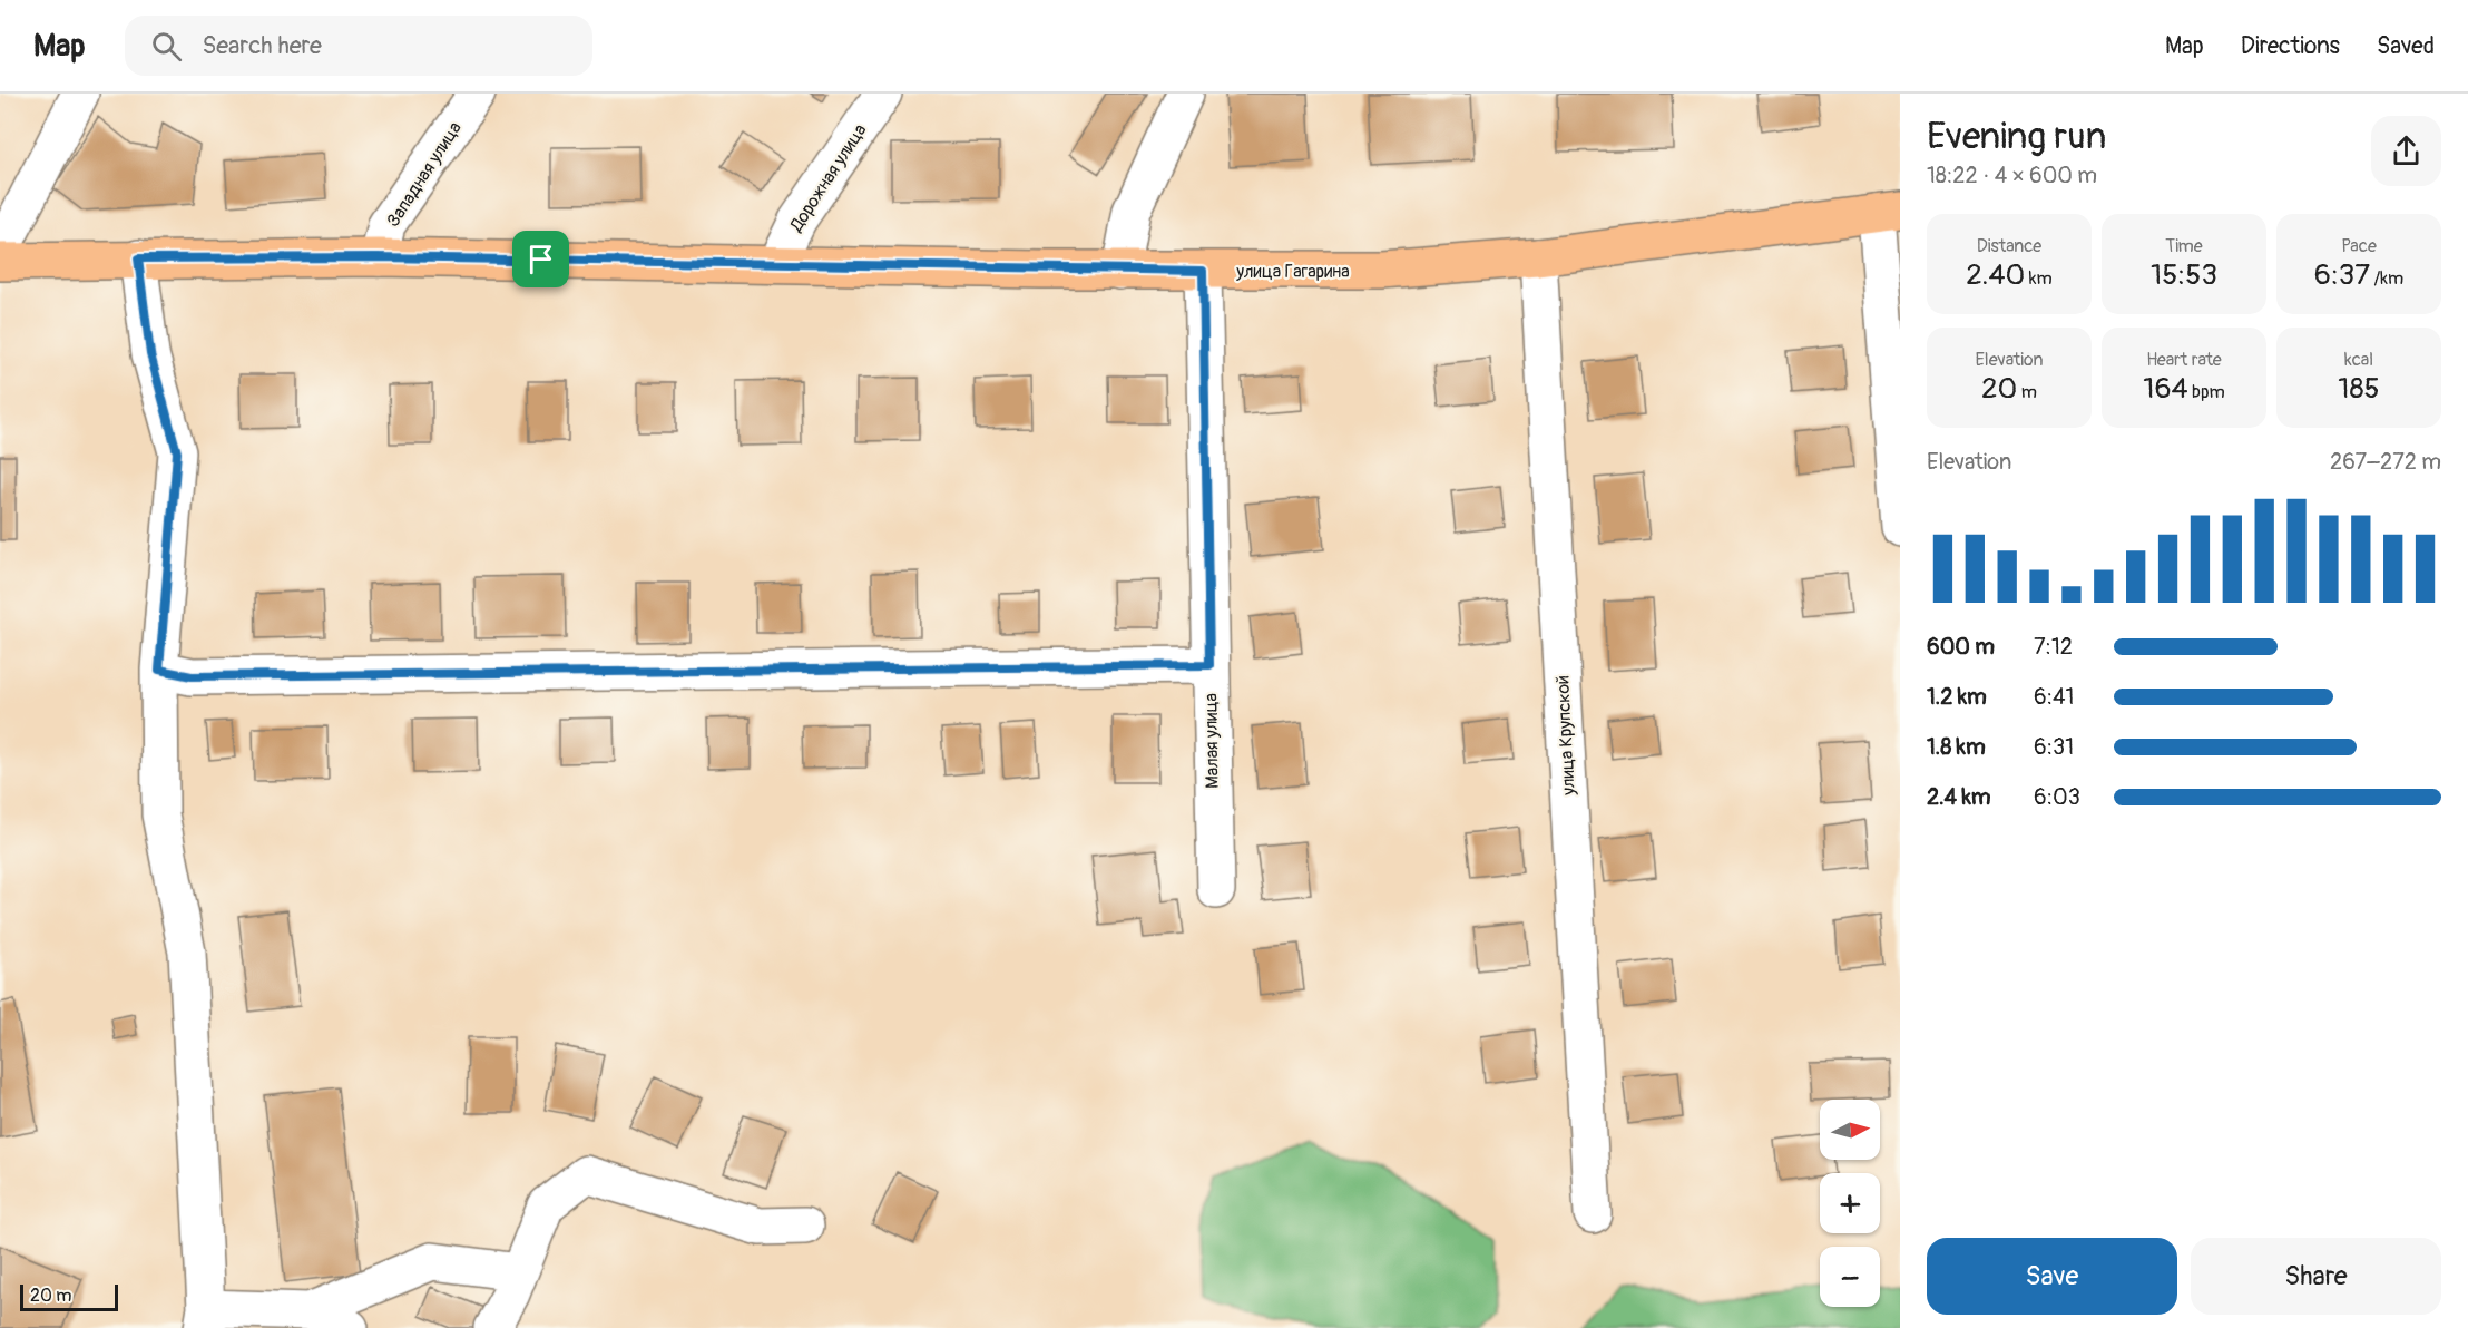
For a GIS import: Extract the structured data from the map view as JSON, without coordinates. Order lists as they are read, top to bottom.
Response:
{
  "streets": {
    "main road": ["улица Гагарина"],
    "street": [
      "Западная улица",
      "Дорожная улица",
      "улица Крупской",
      "Малая улица"
    ]
  },
  "crossings": [
    ["Западная улица", "улица Гагарина"],
    ["Дорожная улица", "улица Гагарина"],
    ["улица Гагарина", "улица Крупской"],
    ["улица Гагарина", "Малая улица"]
  ],
  "scale_bar": "20 m",
  "north": "right",
  "page": {
    "header": "Map",
    "search": "Search here",
    "nav": ["Map", "Directions", "Saved"],
    "heading": ["Evening run", "18:22 · 4 × 600 m"],
    "stats": [
      ["Distance", "2.40 km"],
      ["Time", "15:53"],
      ["Pace", "6:37 /km"],
      ["Elevation", "20 m"],
      ["Heart rate", "164 bpm"],
      ["kcal", "185"]
    ],
    "chart": ["Elevation", "267–272 m"],
    "list": [
      {
        "name": "600 m",
        "note": "7:12"
      },
      {
        "name": "1.2 km",
        "note": "6:41"
      },
      {
        "name": "1.8 km",
        "note": "6:31"
      },
      {
        "name": "2.4 km",
        "note": "6:03"
      }
    ],
    "map_buttons": ["+", "−"],
    "buttons": ["Save", "Share"],
    "scale": "20 m"
  }
}
